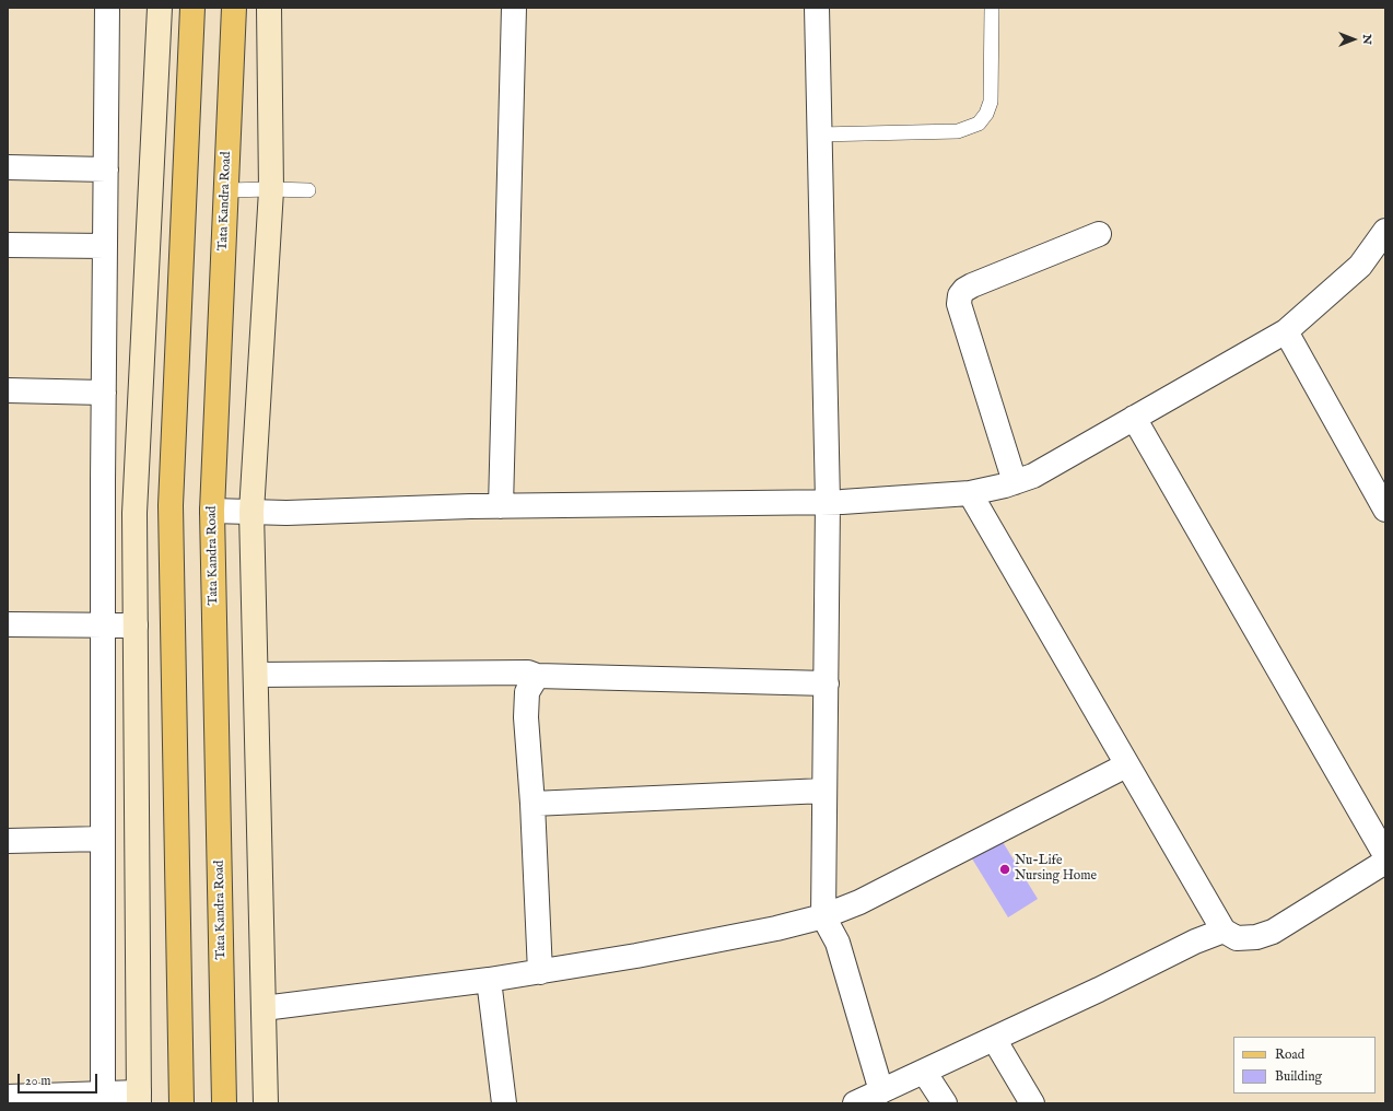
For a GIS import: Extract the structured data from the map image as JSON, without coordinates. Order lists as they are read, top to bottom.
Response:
{
  "streets": {
    "main road": ["Tata Kandra Road"]
  },
  "places": ["Nu-Life Nursing Home"],
  "legend": ["Road", "Building"],
  "scale_bar": "20 m",
  "north": "right"
}
